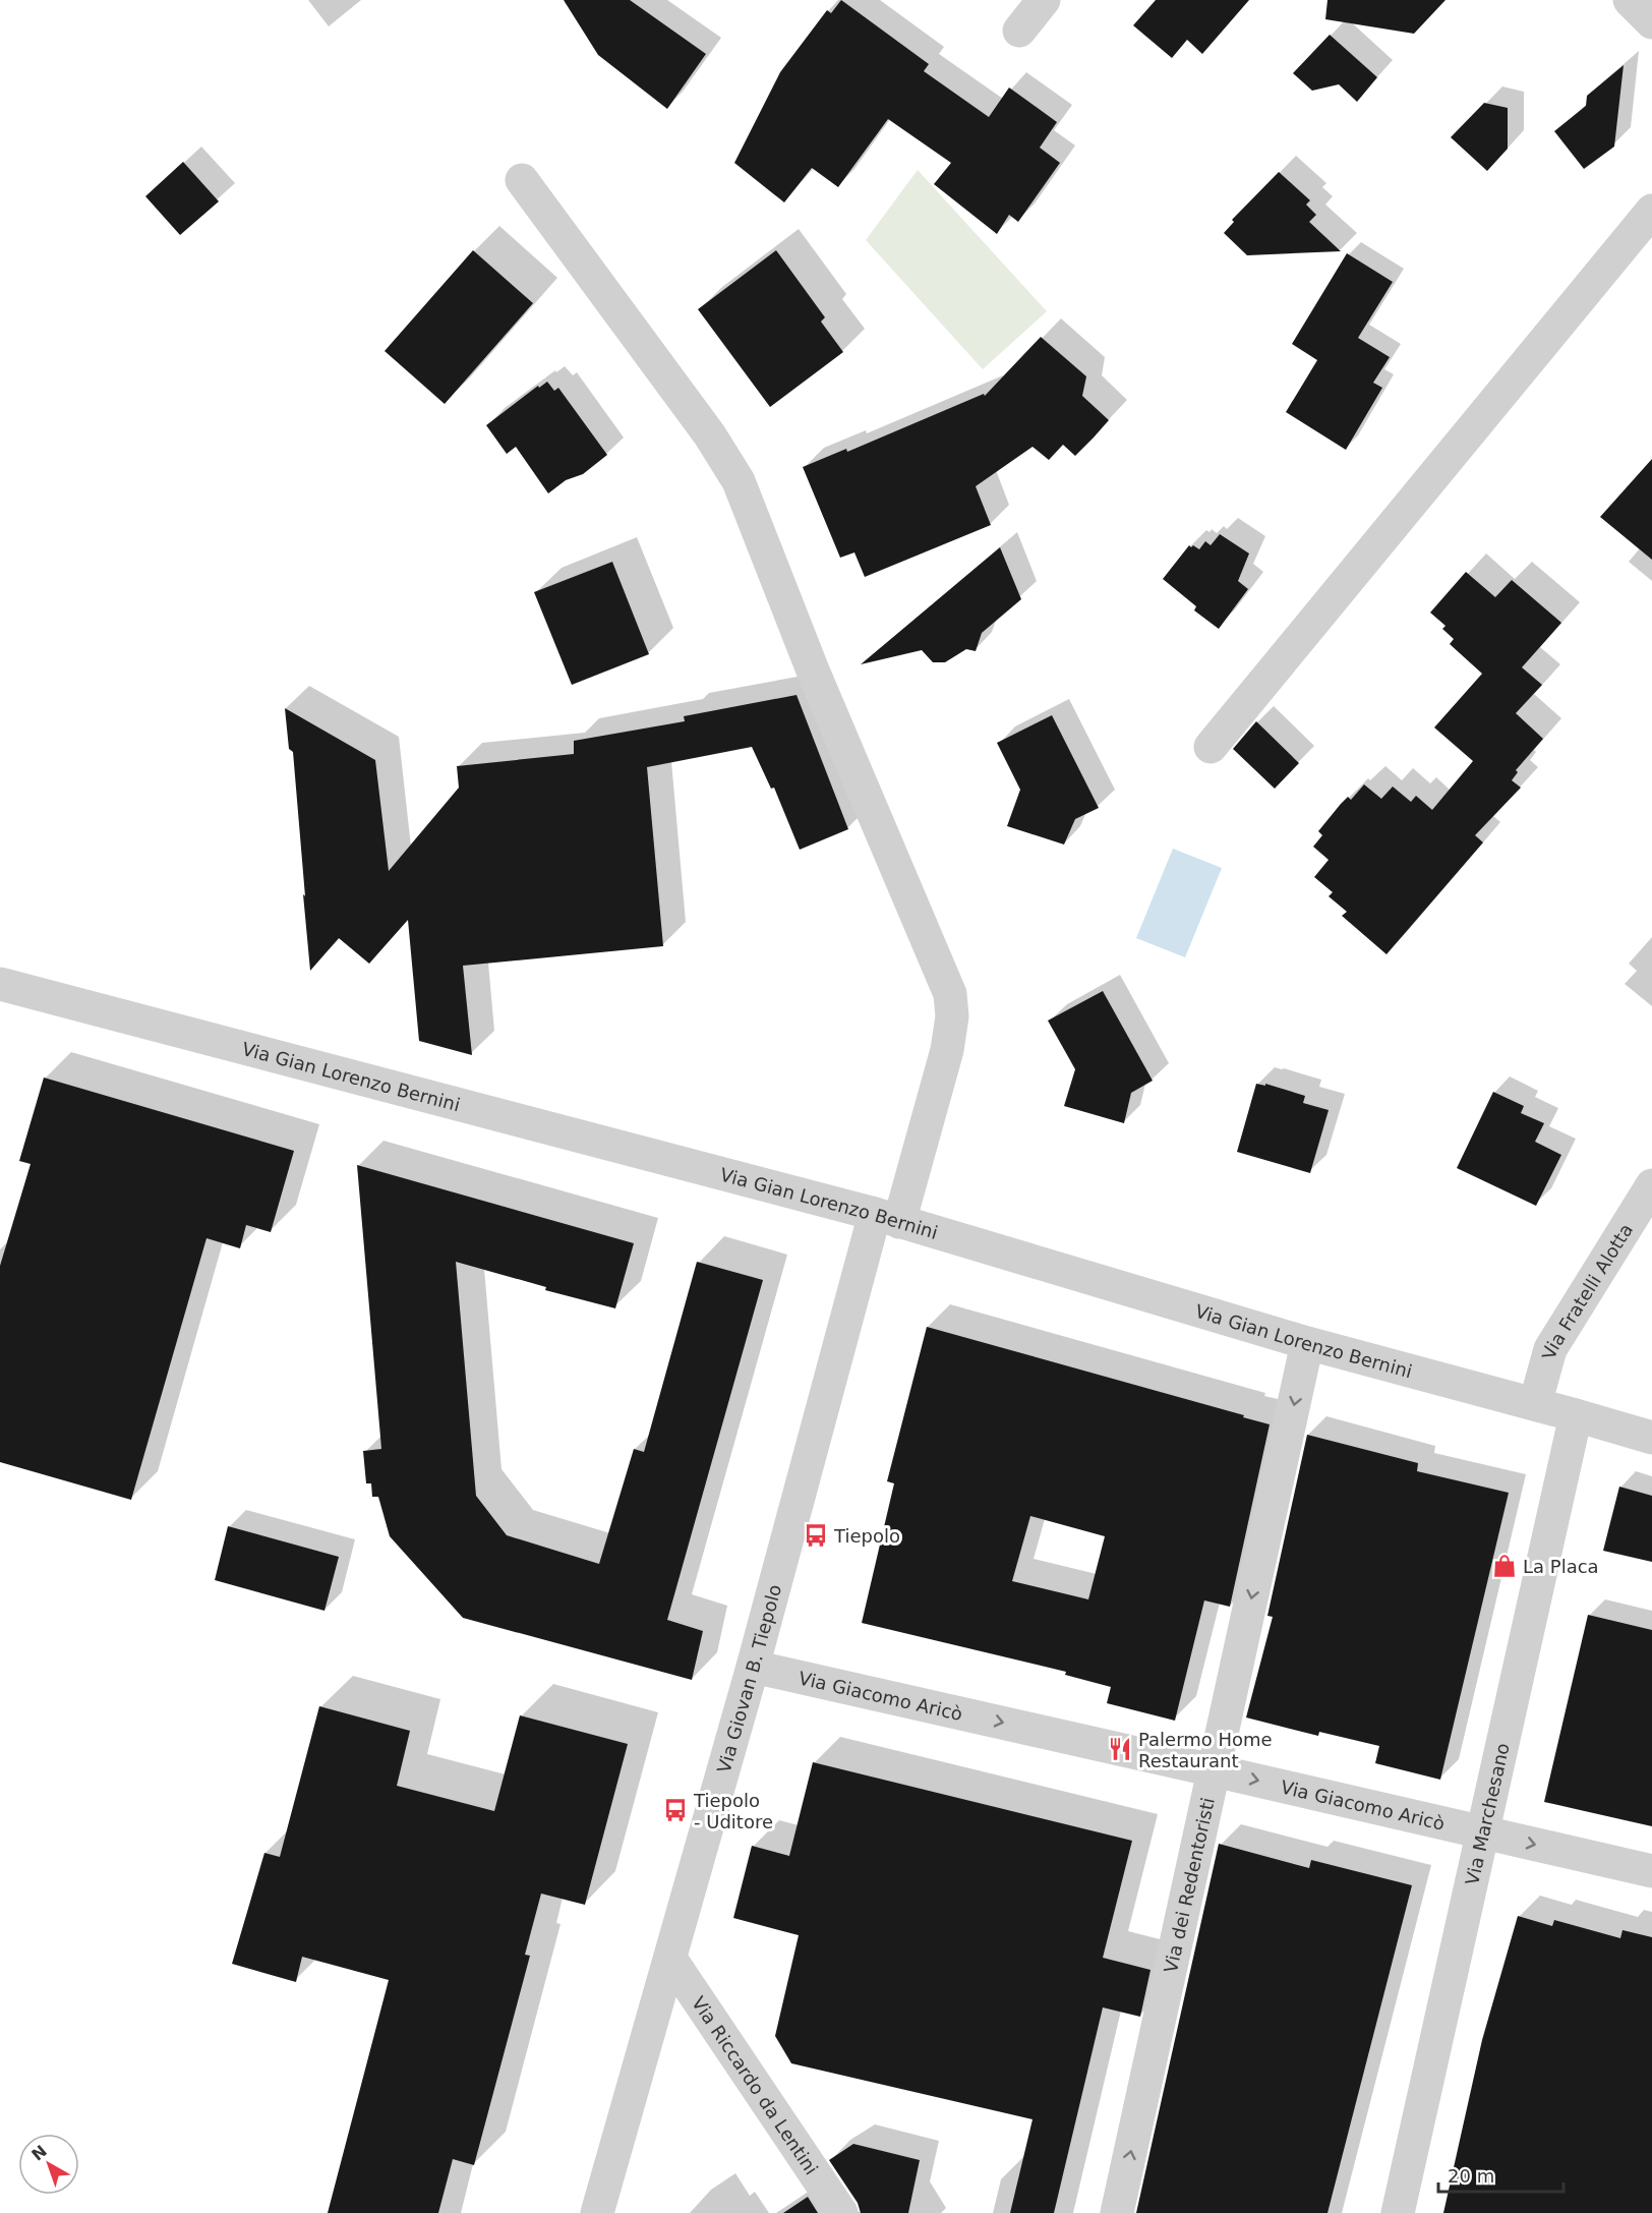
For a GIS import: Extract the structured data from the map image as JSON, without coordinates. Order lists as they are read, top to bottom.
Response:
{
  "streets": {
    "street": [
      "Via Gian Lorenzo Bernini",
      "Via Fratelli Alotta",
      "Via Giovan B. Tiepolo",
      "Via Giacomo Aricò",
      "Via Marchesano",
      "Via dei Redentoristi",
      "Via Riccardo da Lentini"
    ]
  },
  "crossings": [
    ["Via Gian Lorenzo Bernini", "Via Fratelli Alotta"],
    ["Via Gian Lorenzo Bernini", "Via Giovan B. Tiepolo"],
    ["Via Gian Lorenzo Bernini", "Via Marchesano"],
    ["Via Gian Lorenzo Bernini", "Via dei Redentoristi"],
    ["Via Giovan B. Tiepolo", "Via Giacomo Aricò"],
    ["Via Giovan B. Tiepolo", "Via Riccardo da Lentini"],
    ["Via Giacomo Aricò", "Via Marchesano"],
    ["Via Giacomo Aricò", "Via dei Redentoristi"]
  ],
  "one_way": ["Via Giacomo Aricò"],
  "places": {
    "bus stop": ["Tiepolo", "Tiepolo - Uditore"],
    "shop": ["La Placa"],
    "restaurant": ["Palermo Home Restaurant"]
  },
  "scale_bar": "20 m",
  "north": "top left"
}
